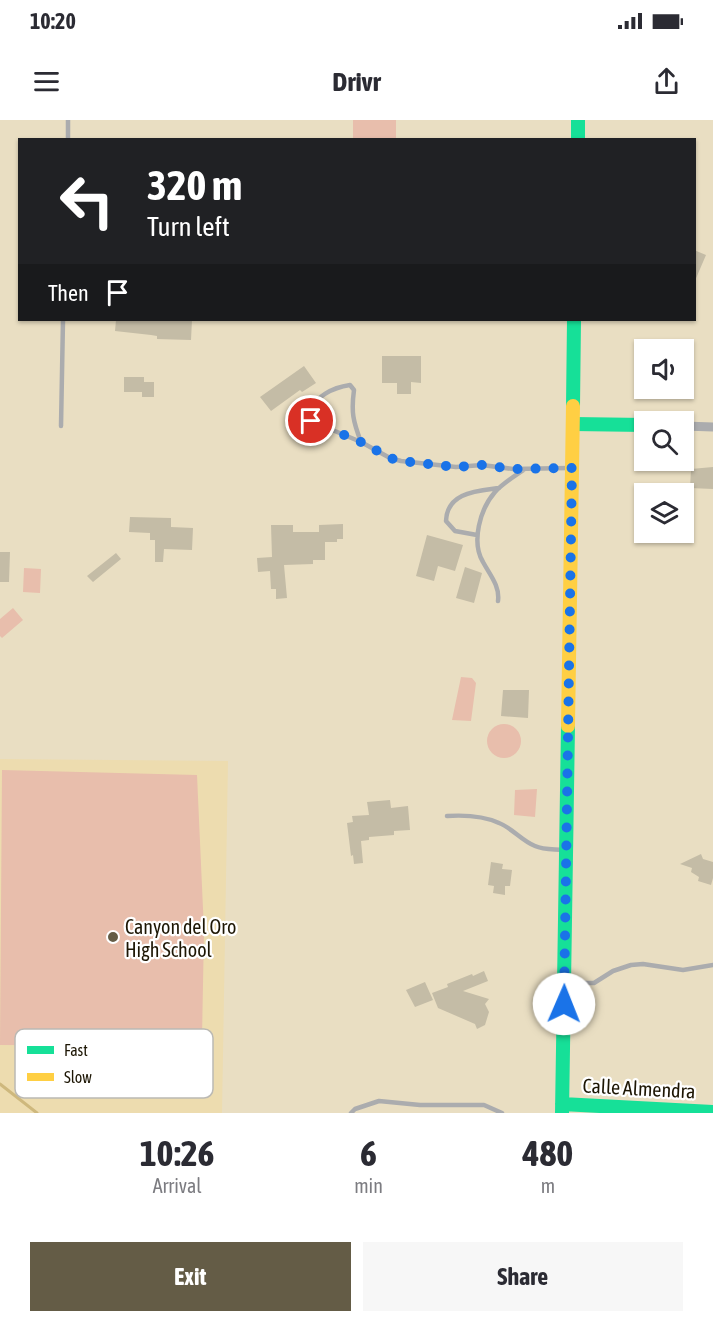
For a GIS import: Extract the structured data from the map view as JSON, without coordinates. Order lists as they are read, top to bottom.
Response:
{
  "streets": {
    "street": ["Calle Almendra"]
  },
  "places": ["Canyon del Oro High School"],
  "legend": ["Fast", "Slow"],
  "page": {
    "status": "10:20",
    "header": "Drivr",
    "turn": ["320 m", "Turn left"],
    "then": "Then",
    "eta": [
      "10:26",
      "Arrival",
      "6",
      "min",
      "480",
      "m"
    ],
    "buttons": ["Exit", "Share"]
  }
}
